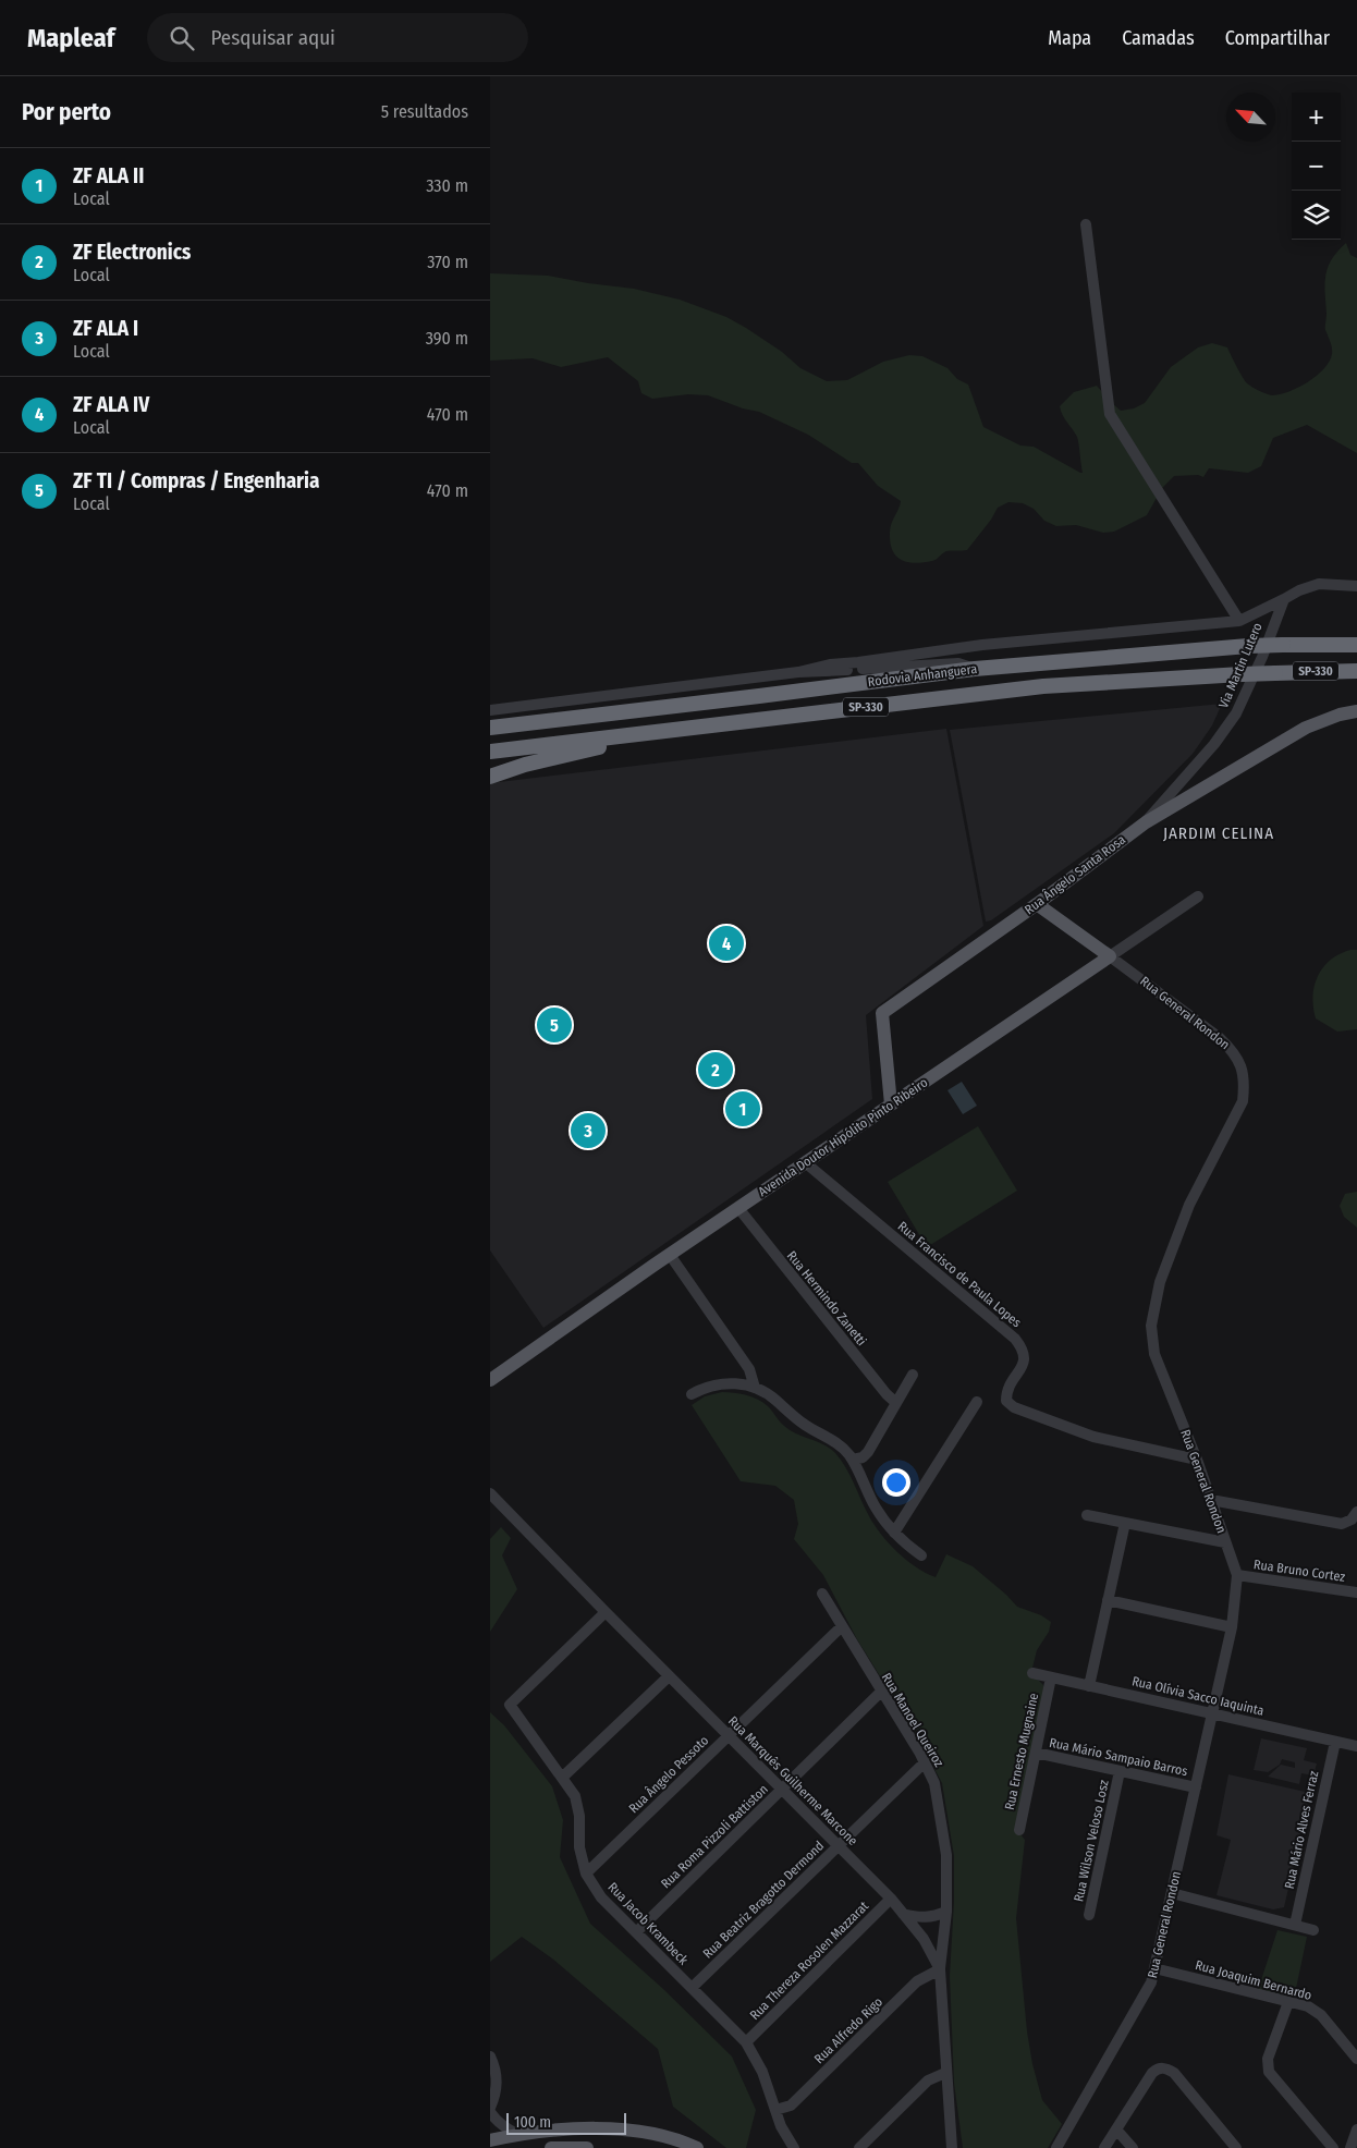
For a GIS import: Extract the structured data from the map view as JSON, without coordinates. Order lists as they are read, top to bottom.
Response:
{
  "streets": {
    "highway": ["SP-330", "Rodovia Anhanguera"],
    "main road": ["Rua Ângelo Santa Rosa", "Rua General Rondon", "Avenida Doutor Hipólito Pinto Ribeiro"],
    "street": [
      "Via Martin Lutero",
      "Rua Francisco de Paula Lopes",
      "Rua Hermindo Zanetti",
      "Rua Bruno Cortez",
      "Rua Olívia Sacco Iaquinta",
      "Rua Manoel Queiroz",
      "Rua Ernesto Mugnaine",
      "Rua Mário Sampaio Barros",
      "Rua Ângelo Pessoto",
      "Rua Marquês Guilherme Marcone",
      "Rua Mário Alves Ferraz",
      "Rua Roma Pizzoli Battiston",
      "Rua Wilson Veloso Losz",
      "Rua Beatriz Bragotto Dermond",
      "Rua Jacob Krambeck",
      "Rua Thereza Rosolen Mazzarat",
      "Rua Joaquim Bernardo",
      "Rua Alfredo Rigo"
    ]
  },
  "crossings": [
    ["Via Martin Lutero", "Rua Ângelo Santa Rosa"],
    ["Rua Ângelo Santa Rosa", "Rua General Rondon"],
    ["Rua Ângelo Santa Rosa", "Avenida Doutor Hipólito Pinto Ribeiro"],
    ["Rua General Rondon", "Avenida Doutor Hipólito Pinto Ribeiro"],
    ["Rua General Rondon", "Rua Francisco de Paula Lopes"],
    ["Rua General Rondon", "Rua Bruno Cortez"],
    ["Rua General Rondon", "Rua Olívia Sacco Iaquinta"],
    ["Rua General Rondon", "Rua Mário Sampaio Barros"],
    ["Rua General Rondon", "Rua Joaquim Bernardo"],
    ["Avenida Doutor Hipólito Pinto Ribeiro", "Rua Francisco de Paula Lopes"],
    ["Avenida Doutor Hipólito Pinto Ribeiro", "Rua Hermindo Zanetti"],
    ["Rua Olívia Sacco Iaquinta", "Rua Ernesto Mugnaine"],
    ["Rua Olívia Sacco Iaquinta", "Rua Mário Alves Ferraz"],
    ["Rua Manoel Queiroz", "Rua Ângelo Pessoto"],
    ["Rua Manoel Queiroz", "Rua Marquês Guilherme Marcone"],
    ["Rua Manoel Queiroz", "Rua Roma Pizzoli Battiston"],
    ["Rua Manoel Queiroz", "Rua Beatriz Bragotto Dermond"],
    ["Rua Manoel Queiroz", "Rua Alfredo Rigo"],
    ["Rua Ernesto Mugnaine", "Rua Mário Sampaio Barros"],
    ["Rua Mário Sampaio Barros", "Rua Wilson Veloso Losz"],
    ["Rua Ângelo Pessoto", "Rua Marquês Guilherme Marcone"],
    ["Rua Ângelo Pessoto", "Rua Jacob Krambeck"],
    ["Rua Marquês Guilherme Marcone", "Rua Roma Pizzoli Battiston"],
    ["Rua Marquês Guilherme Marcone", "Rua Beatriz Bragotto Dermond"],
    ["Rua Marquês Guilherme Marcone", "Rua Jacob Krambeck"],
    ["Rua Marquês Guilherme Marcone", "Rua Thereza Rosolen Mazzarat"],
    ["Rua Marquês Guilherme Marcone", "Rua Alfredo Rigo"],
    ["Rua Roma Pizzoli Battiston", "Rua Jacob Krambeck"],
    ["Rua Beatriz Bragotto Dermond", "Rua Jacob Krambeck"],
    ["Rua Jacob Krambeck", "Rua Thereza Rosolen Mazzarat"],
    ["Rua Jacob Krambeck", "Rua Alfredo Rigo"]
  ],
  "districts": ["JARDIM CELINA"],
  "scale_bar": "100 m",
  "north": "top left",
  "page": {
    "header": "Mapleaf",
    "search": "Pesquisar aqui",
    "nav": ["Mapa", "Camadas", "Compartilhar"],
    "heading": ["Por perto", "5 resultados"],
    "map_buttons": ["+", "−"],
    "list": [
      {
        "mark": "1",
        "name": "ZF ALA II",
        "note": "Local",
        "value": "330 m"
      },
      {
        "mark": "2",
        "name": "ZF Electronics",
        "note": "Local",
        "value": "370 m"
      },
      {
        "mark": "3",
        "name": "ZF ALA I",
        "note": "Local",
        "value": "390 m"
      },
      {
        "mark": "4",
        "name": "ZF ALA IV",
        "note": "Local",
        "value": "470 m"
      },
      {
        "mark": "5",
        "name": "ZF TI / Compras / Engenharia",
        "note": "Local",
        "value": "470 m"
      }
    ],
    "pins": [
      "4",
      "5",
      "2",
      "1",
      "3"
    ],
    "scale": "100 m"
  }
}
